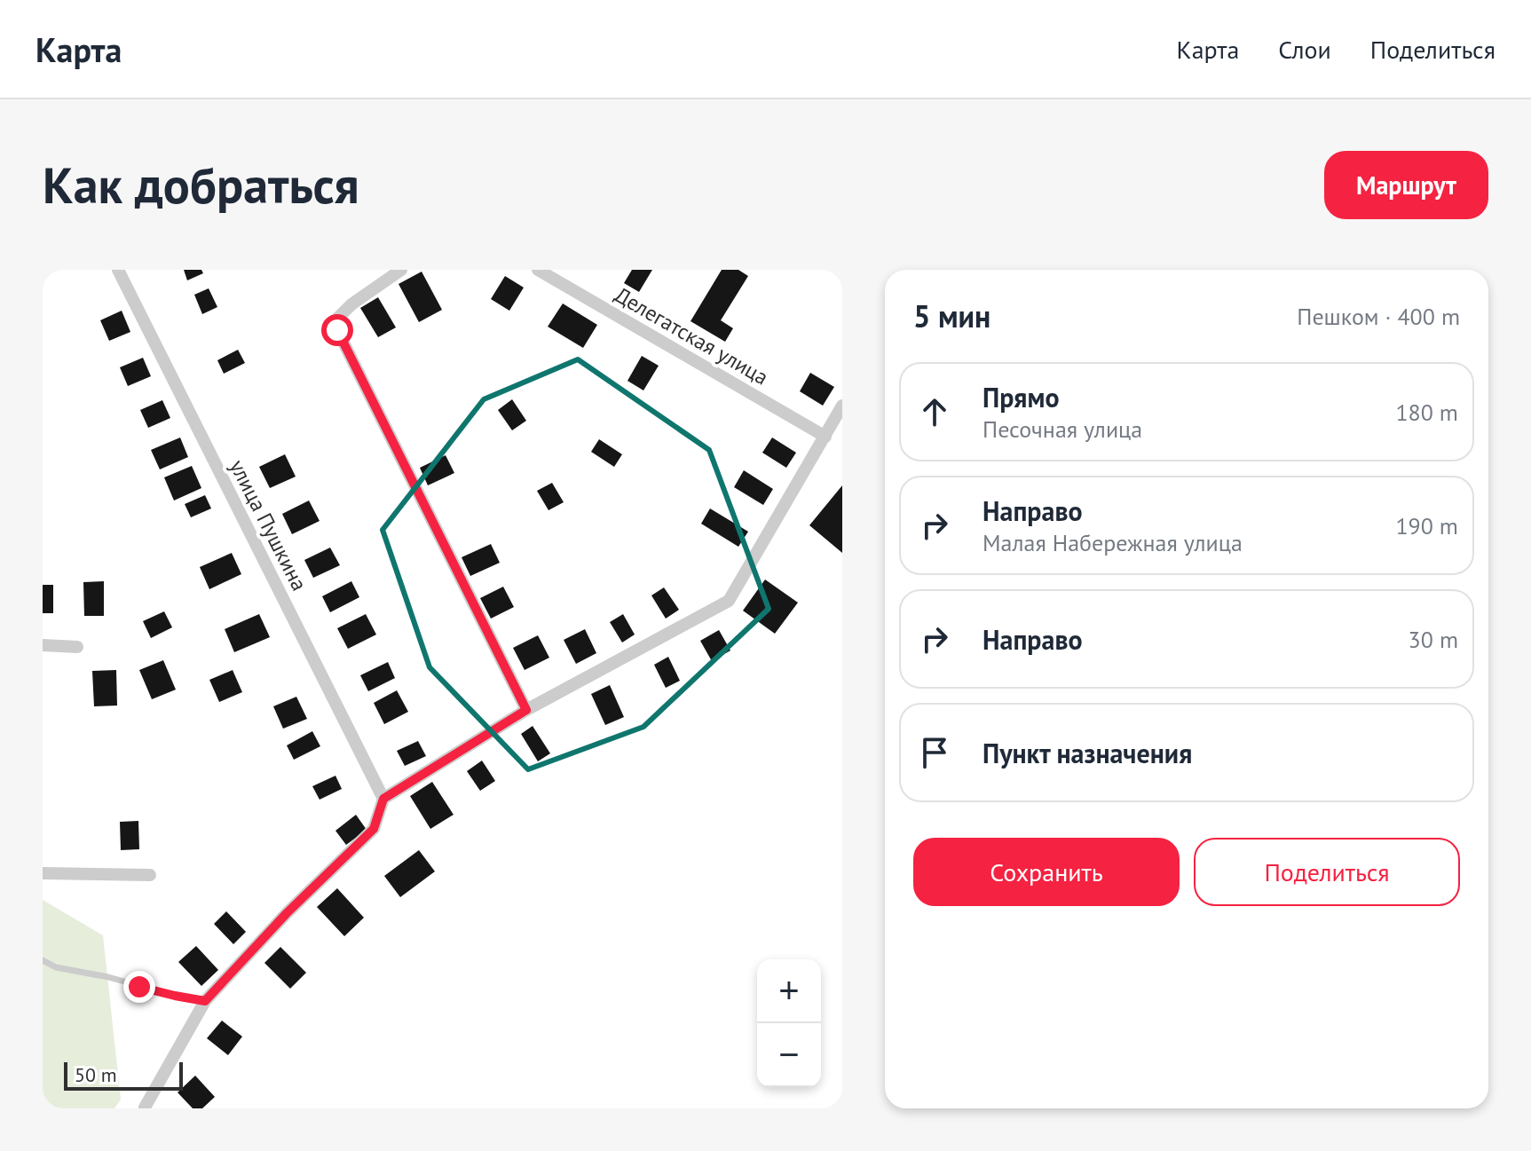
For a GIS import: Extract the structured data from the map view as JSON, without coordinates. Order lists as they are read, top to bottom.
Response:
{
  "streets": {
    "street": ["Делегатская улица", "улица Пушкина"]
  },
  "scale_bar": "50 m",
  "page": {
    "header": "Карта",
    "nav": ["Карта", "Слои", "Поделиться"],
    "buttons": [
      "Маршрут",
      ["Сохранить", "Поделиться"]
    ],
    "title": "Как добраться",
    "heading": ["5 мин", "Пешком · 400 m"],
    "list": [
      ["Прямо", "Песочная улица", "180 m"],
      ["Направо", "Малая Набережная улица", "190 m"],
      ["Направо", "30 m"],
      "Пункт назначения"
    ],
    "map_buttons": ["+", "−"],
    "scale": "50 m"
  }
}
